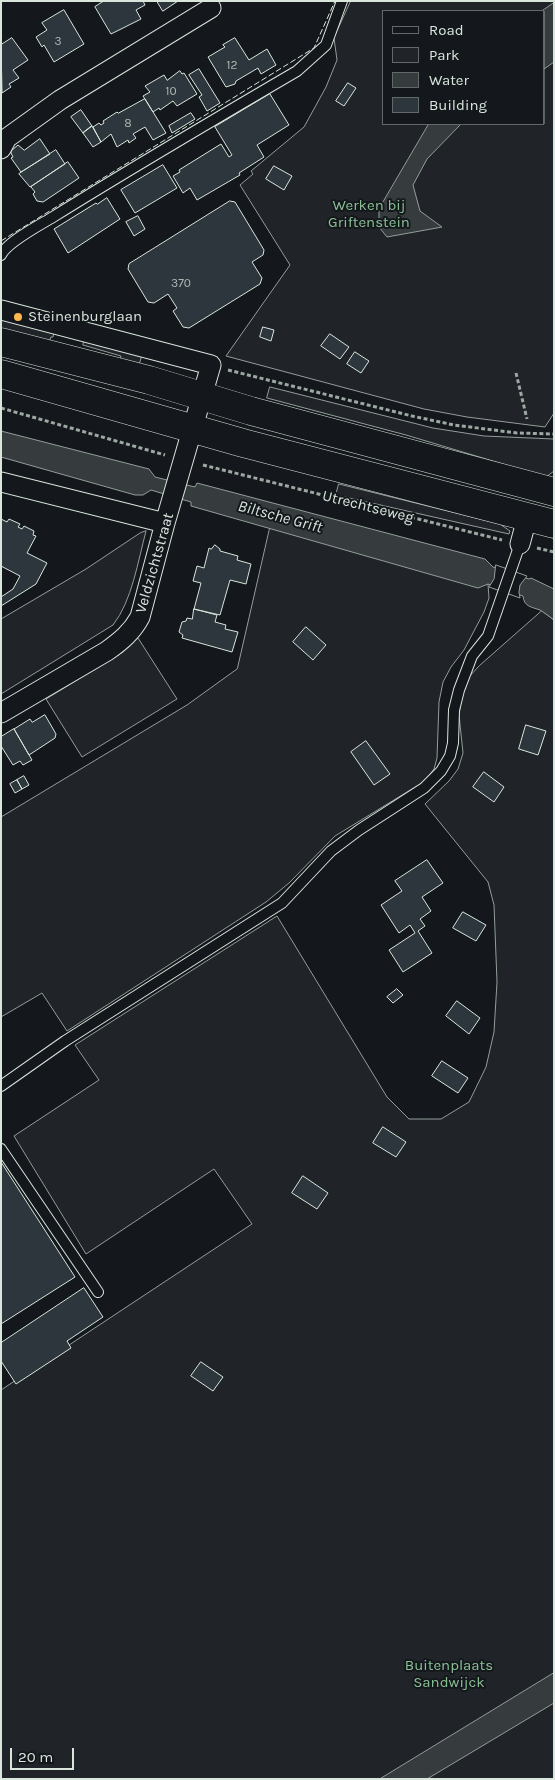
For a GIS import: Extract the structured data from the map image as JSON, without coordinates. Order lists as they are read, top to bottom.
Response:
{
  "streets": {
    "main road": ["Utrechtseweg"],
    "street": ["Veldzichtstraat"]
  },
  "crossings": [
    ["Utrechtseweg", "Veldzichtstraat"]
  ],
  "water": ["Biltsche Grift"],
  "parks": ["Werken bij Griftenstein", "Buitenplaats Sandwijck"],
  "places": ["Steinenburglaan"],
  "house_numbers": [
    "3",
    "12",
    "10",
    "8",
    "370"
  ],
  "legend": [
    "Road",
    "Park",
    "Water",
    "Building"
  ],
  "scale_bar": "20 m"
}
